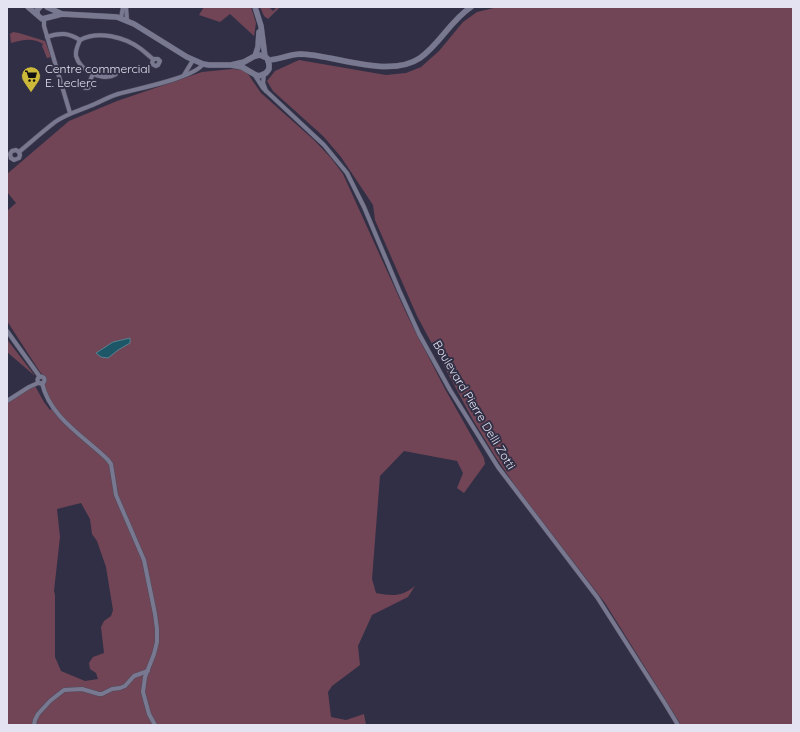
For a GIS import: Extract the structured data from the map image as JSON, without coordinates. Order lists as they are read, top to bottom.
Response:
{
  "streets": {
    "street": ["Boulevard Pierre Delli Zotti"]
  },
  "places": {
    "supermarket": ["Centre commercial E. Leclerc"]
  }
}
